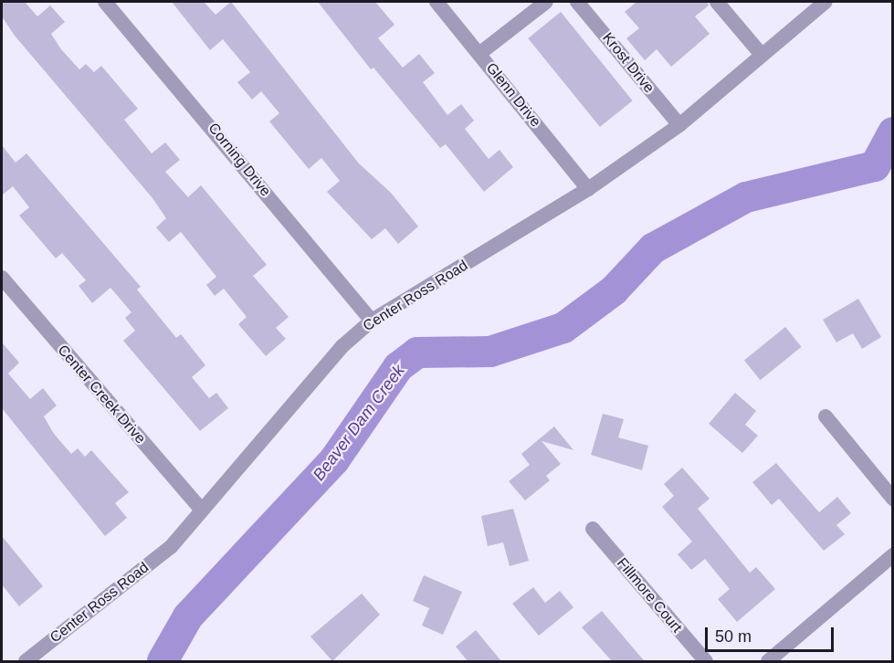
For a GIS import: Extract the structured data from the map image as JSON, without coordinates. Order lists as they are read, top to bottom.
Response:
{
  "streets": {
    "street": [
      "Krost Drive",
      "Glenn Drive",
      "Corning Drive",
      "Center Ross Road",
      "Center Creek Drive",
      "Fillmore Court"
    ]
  },
  "crossings": [
    ["Krost Drive", "Center Ross Road"],
    ["Glenn Drive", "Center Ross Road"],
    ["Corning Drive", "Center Ross Road"],
    ["Center Ross Road", "Center Creek Drive"]
  ],
  "water": ["Beaver Dam Creek"],
  "scale_bar": "50 m"
}
